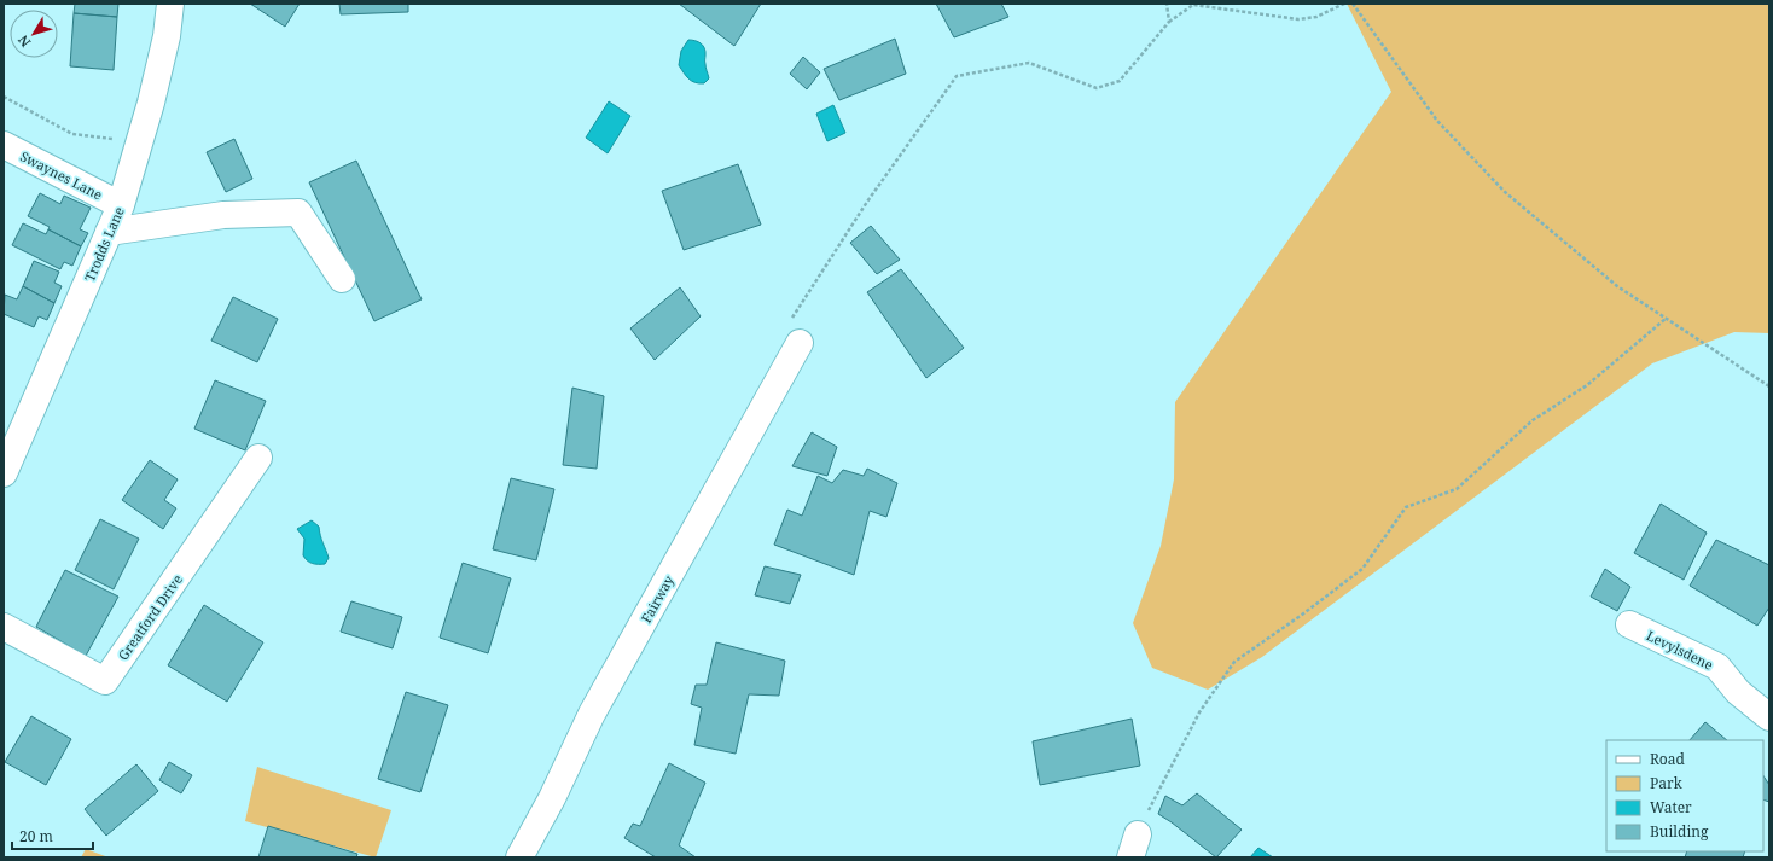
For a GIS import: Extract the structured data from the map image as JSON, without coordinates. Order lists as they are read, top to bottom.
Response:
{
  "streets": {
    "street": [
      "Swaynes Lane",
      "Trodds Lane",
      "Fairway",
      "Greatford Drive",
      "Levylsdene"
    ]
  },
  "crossings": [
    ["Swaynes Lane", "Trodds Lane"]
  ],
  "legend": [
    "Road",
    "Park",
    "Water",
    "Building"
  ],
  "scale_bar": "20 m",
  "north": "bottom left"
}
